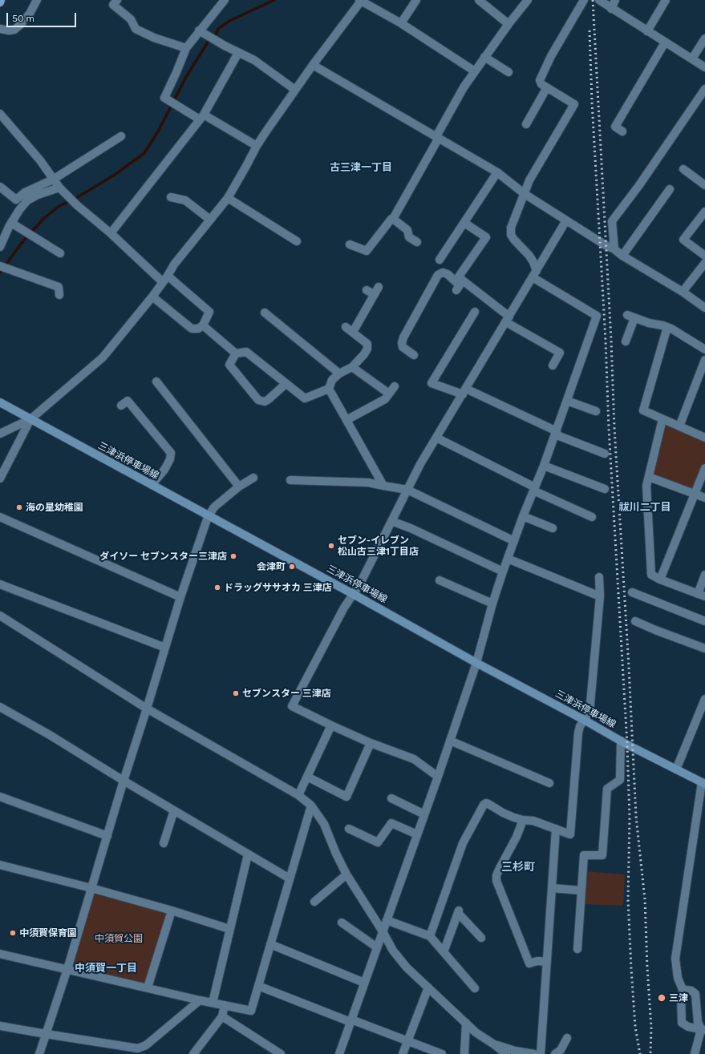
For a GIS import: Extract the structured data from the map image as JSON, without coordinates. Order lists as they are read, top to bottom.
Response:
{
  "streets": {
    "main road": ["三津浜停車場線"]
  },
  "districts": [
    "古三津一丁目",
    "祓川二丁目",
    "三杉町",
    "中須賀一丁目"
  ],
  "parks": ["中須賀公園"],
  "places": [
    "海の星幼稚園",
    "セブン-イレブン 松山古三津1丁目店",
    "ダイソー セブンスター三津店",
    "会津町",
    "ドラッグササオカ 三津店",
    "セブンスター 三津店",
    "中須賀保育園",
    "三津"
  ],
  "scale_bar": "50 m"
}
